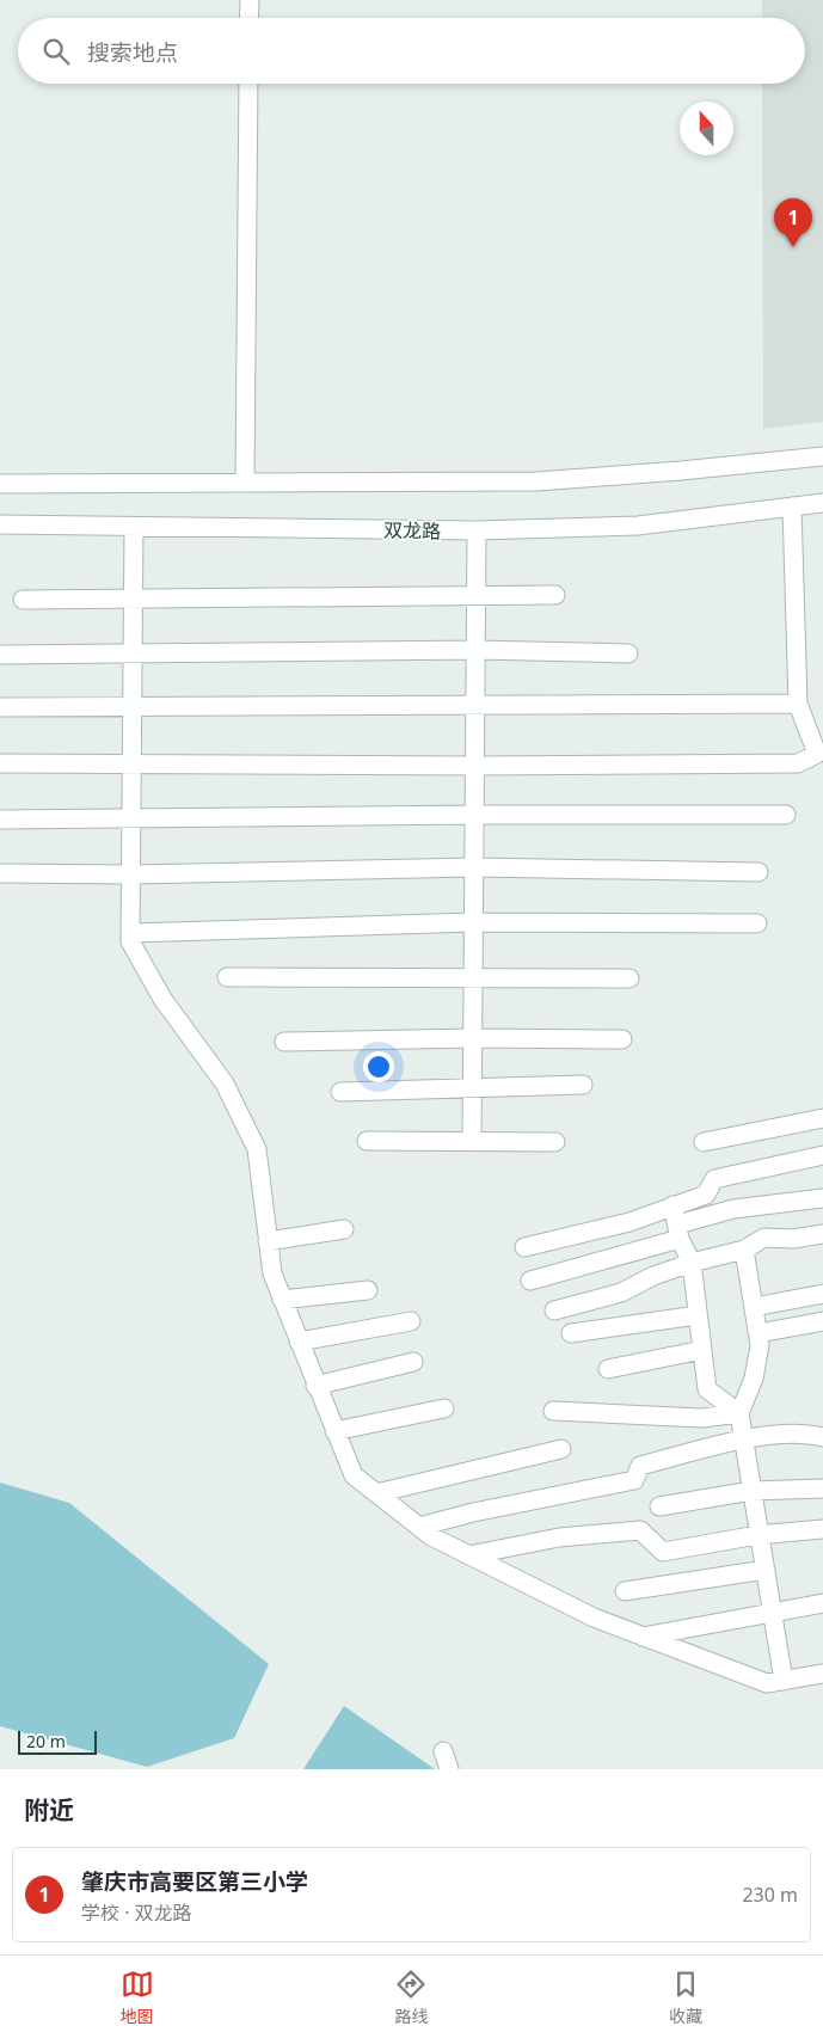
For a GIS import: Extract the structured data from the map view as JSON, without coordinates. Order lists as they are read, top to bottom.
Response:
{
  "streets": {
    "street": ["双龙路"]
  },
  "scale_bar": "20 m",
  "north": "top",
  "page": {
    "search": "搜索地点",
    "pins": "1",
    "scale": "20 m",
    "heading": "附近",
    "list": [
      {
        "mark": "1",
        "name": "肇庆市高要区第三小学",
        "note": "学校 · 双龙路",
        "value": "230 m"
      }
    ],
    "nav": ["地图", "路线", "收藏"]
  }
}
